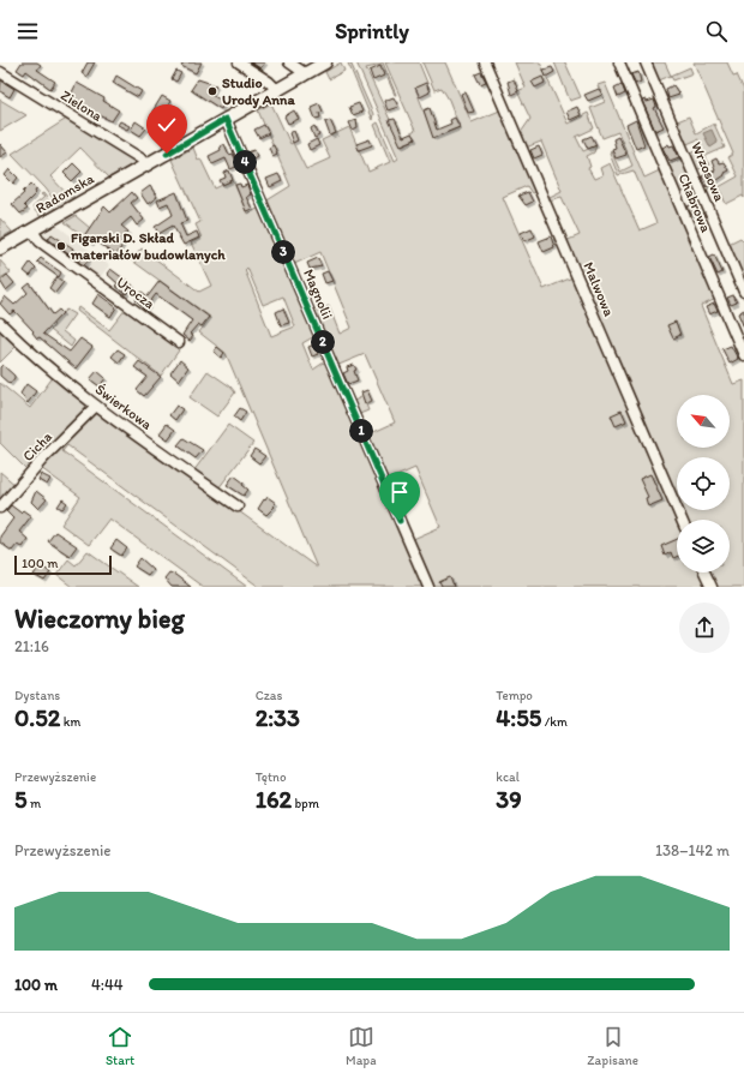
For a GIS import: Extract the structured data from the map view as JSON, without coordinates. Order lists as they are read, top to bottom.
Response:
{
  "streets": {
    "main road": ["Radomska"],
    "street": [
      "Zielona",
      "Wrzosowa",
      "Chabrowa",
      "Malwowa",
      "Urocza",
      "Magnolii",
      "Świerkowa",
      "Cicha"
    ]
  },
  "crossings": [
    ["Zielona", "Radomska"],
    ["Radomska", "Urocza"],
    ["Radomska", "Magnolii"],
    ["Świerkowa", "Cicha"]
  ],
  "places": ["Studio Urody Anna", "Figarski D. Skład materiałów budowlanych"],
  "scale_bar": "100 m",
  "north": "top left",
  "page": {
    "header": "Sprintly",
    "pins": [
      "4",
      "3",
      "2",
      "1"
    ],
    "scale": "100 m",
    "heading": ["Wieczorny bieg", "21:16"],
    "stats": [
      ["Dystans", "0.52 km"],
      ["Czas", "2:33"],
      ["Tempo", "4:55 /km"],
      ["Przewyższenie", "5 m"],
      ["Tętno", "162 bpm"],
      ["kcal", "39"]
    ],
    "chart": ["Przewyższenie", "138–142 m"],
    "list": [
      {
        "name": "100 m",
        "note": "4:44"
      }
    ],
    "tabs": ["Start", "Mapa", "Zapisane"]
  }
}
